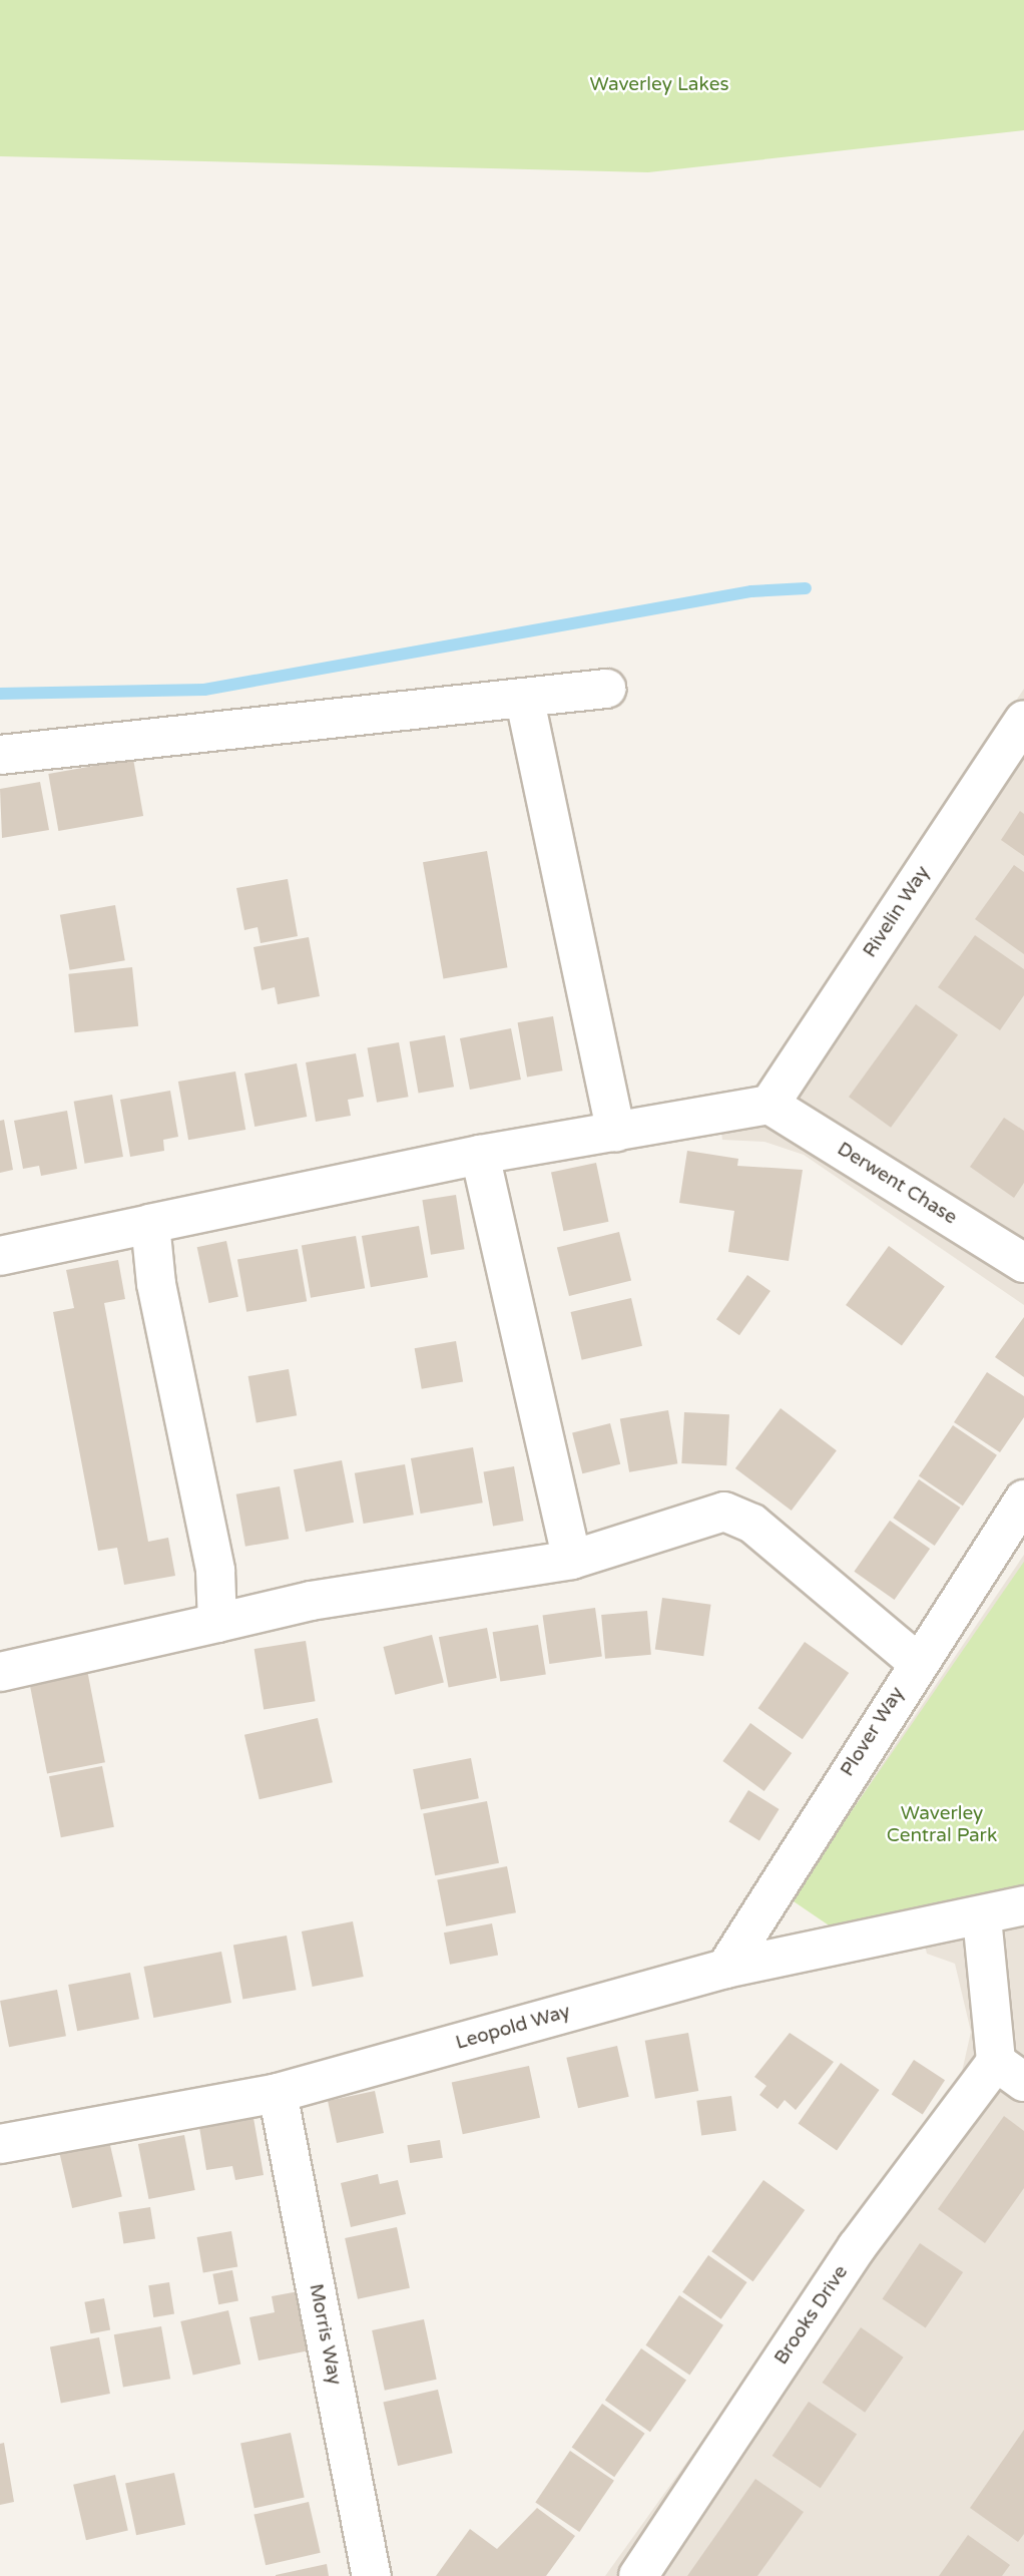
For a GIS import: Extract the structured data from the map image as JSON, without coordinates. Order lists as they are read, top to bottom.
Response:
{
  "streets": {
    "street": [
      "Rivelin Way",
      "Derwent Chase",
      "Plover Way",
      "Leopold Way",
      "Brooks Drive",
      "Morris Way"
    ]
  },
  "crossings": [
    ["Rivelin Way", "Derwent Chase"],
    ["Plover Way", "Leopold Way"],
    ["Leopold Way", "Morris Way"]
  ],
  "parks": ["Waverley Lakes", "Waverley Central Park"]
}
